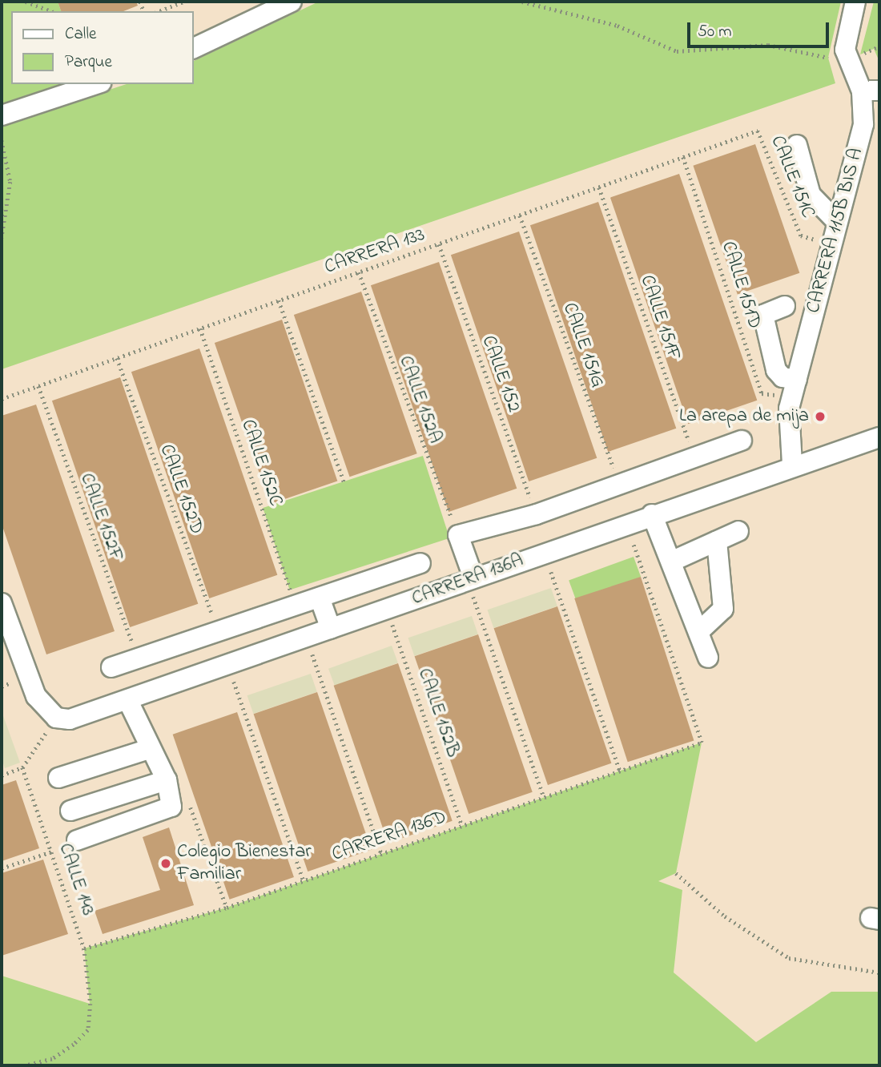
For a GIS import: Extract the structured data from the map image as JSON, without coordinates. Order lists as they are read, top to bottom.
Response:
{
  "streets": {
    "street": ["CARRERA 115B BIS A", "CARRERA 136A"],
    "path": [
      "CALLE 151C",
      "CARRERA 133",
      "CALLE 151D",
      "CALLE 151F",
      "CALLE 151G",
      "CALLE 152",
      "CALLE 152A",
      "CALLE 152C",
      "CALLE 152D",
      "CALLE 152F",
      "CALLE 152B",
      "CARRERA 136D",
      "CALLE 143"
    ]
  },
  "crossings": [
    ["CALLE 151C", "CARRERA 115B BIS A"],
    ["CALLE 151C", "CARRERA 133"],
    ["CARRERA 115B BIS A", "CALLE 151D"],
    ["CARRERA 115B BIS A", "CARRERA 136A"],
    ["CARRERA 133", "CALLE 151D"],
    ["CARRERA 133", "CALLE 151F"],
    ["CARRERA 133", "CALLE 151G"],
    ["CARRERA 133", "CALLE 152"],
    ["CARRERA 133", "CALLE 152A"],
    ["CARRERA 133", "CALLE 152C"],
    ["CARRERA 133", "CALLE 152D"],
    ["CARRERA 133", "CALLE 152F"],
    ["CARRERA 136A", "CALLE 152B"],
    ["CARRERA 136A", "CARRERA 136D"],
    ["CALLE 152B", "CARRERA 136D"],
    ["CARRERA 136D", "CALLE 143"]
  ],
  "places": ["La arepa de mija", "Colegio Bienestar Familiar"],
  "legend": ["Calle", "Parque"],
  "scale_bar": "50 m"
}
